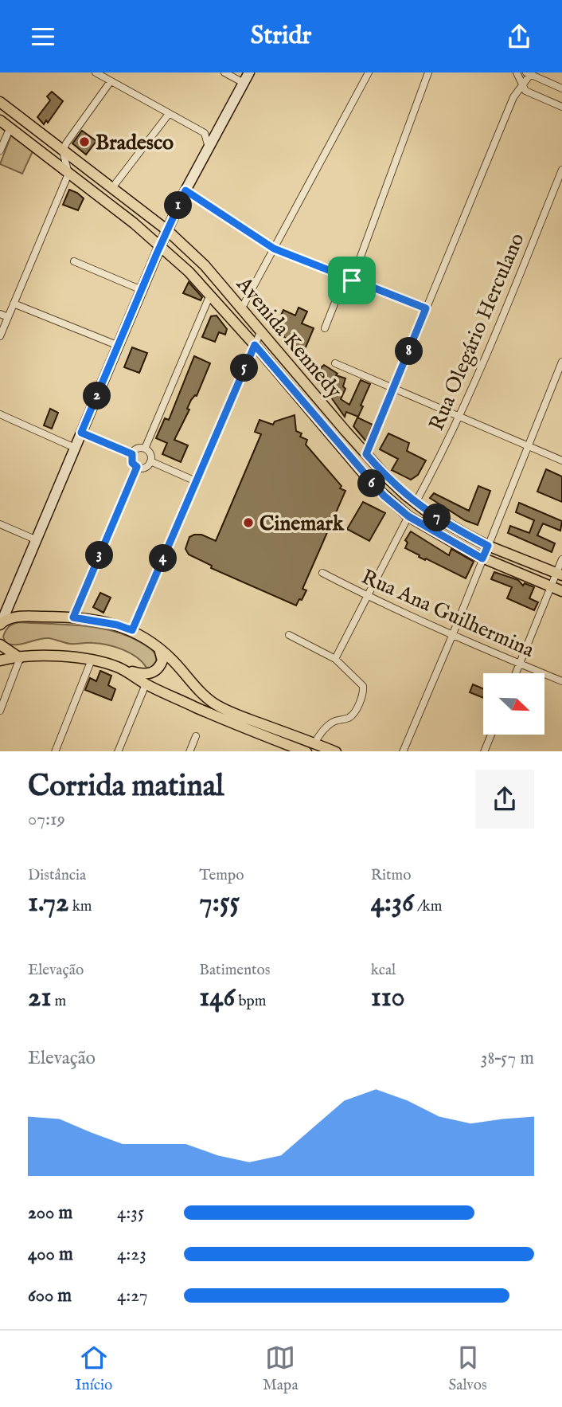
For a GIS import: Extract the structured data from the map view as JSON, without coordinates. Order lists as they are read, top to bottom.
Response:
{
  "streets": {
    "main road": ["Avenida Kennedy"],
    "street": ["Rua Olegário Herculano", "Rua Ana Guilhermina"]
  },
  "crossings": [
    ["Rua Olegário Herculano", "Avenida Kennedy"]
  ],
  "places": ["Bradesco", "Cinemark"],
  "north": "bottom right",
  "page": {
    "header": "Stridr",
    "pins": [
      "1",
      "8",
      "5",
      "2",
      "6",
      "7",
      "3",
      "4"
    ],
    "heading": ["Corrida matinal", "07:19"],
    "stats": [
      ["Distância", "1.72 km"],
      ["Tempo", "7:55"],
      ["Ritmo", "4:36 /km"],
      ["Elevação", "21 m"],
      ["Batimentos", "146 bpm"],
      ["kcal", "110"]
    ],
    "chart": ["Elevação", "38–57 m"],
    "list": [
      {
        "name": "200 m",
        "note": "4:35"
      },
      {
        "name": "400 m",
        "note": "4:23"
      },
      {
        "name": "600 m",
        "note": "4:27"
      }
    ],
    "tabs": ["Início", "Mapa", "Salvos"]
  }
}
